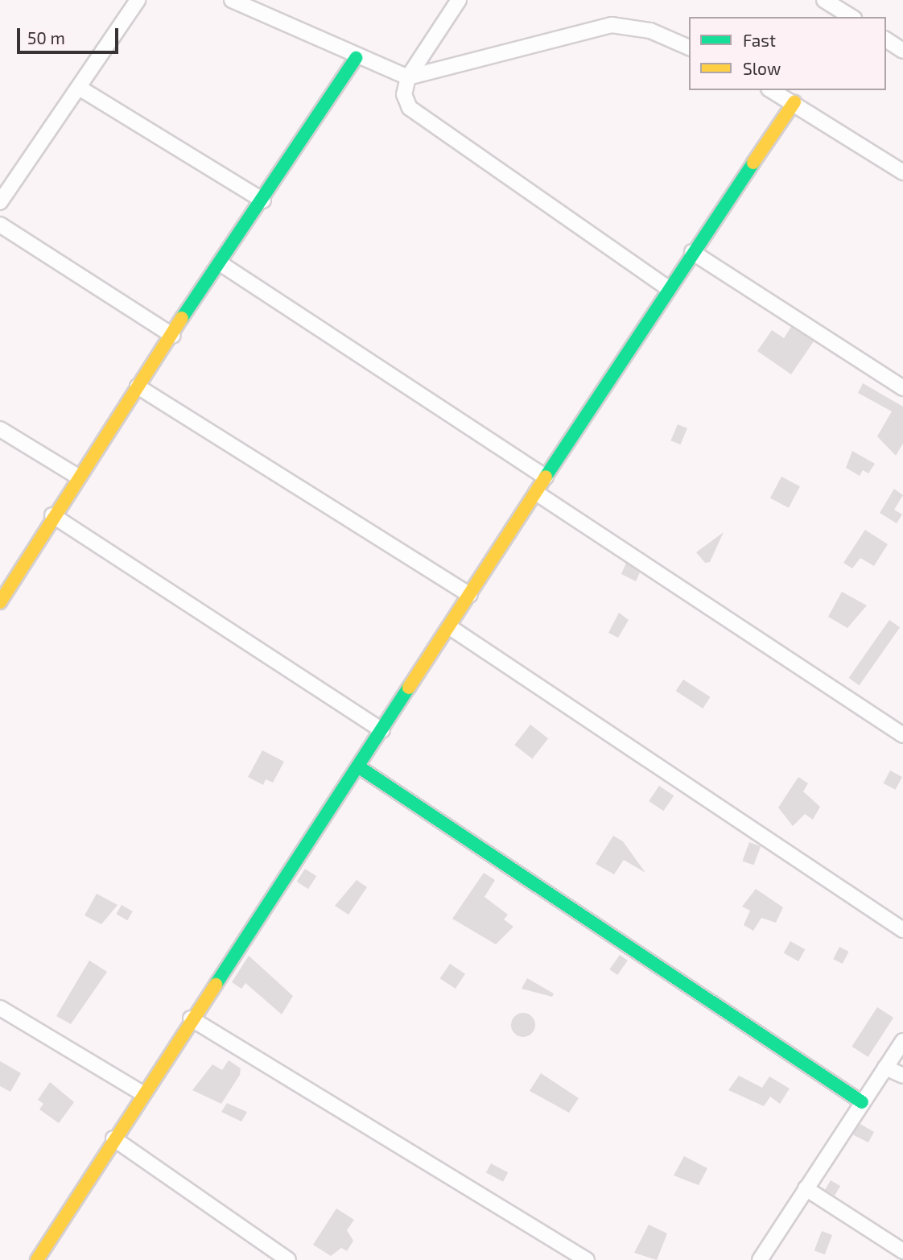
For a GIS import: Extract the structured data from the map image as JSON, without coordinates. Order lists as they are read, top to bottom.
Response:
{
  "legend": ["Fast", "Slow"],
  "scale_bar": "50 m"
}
